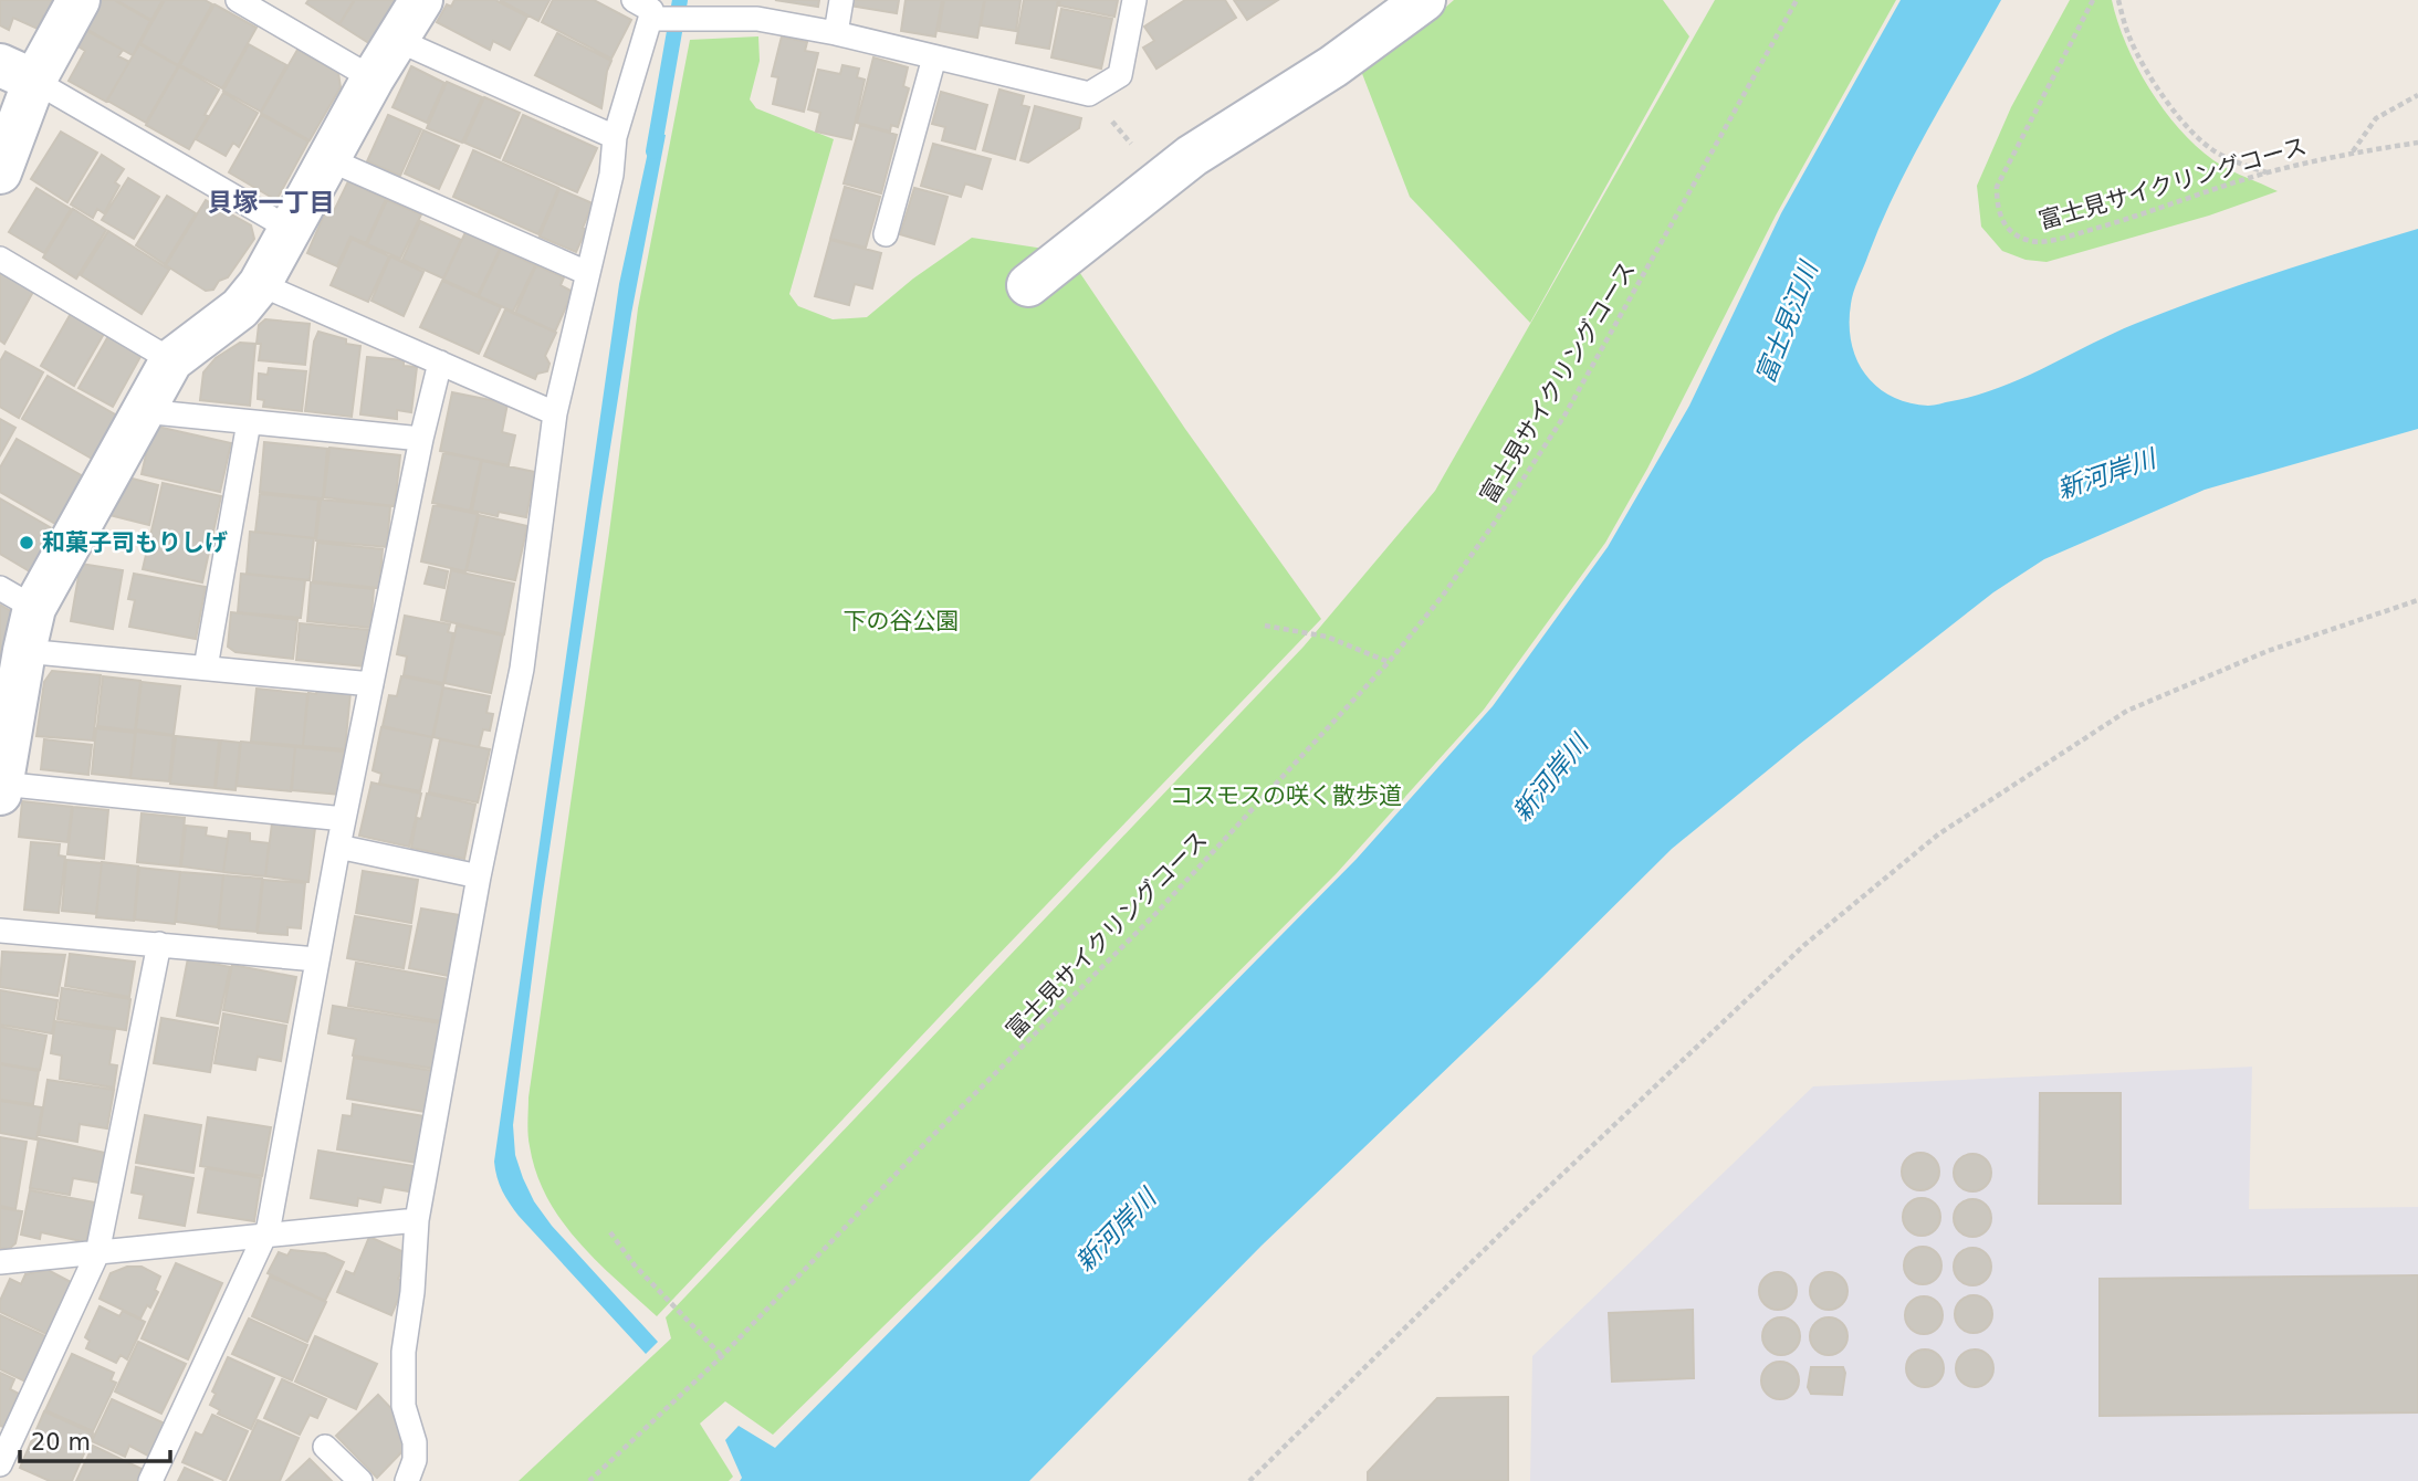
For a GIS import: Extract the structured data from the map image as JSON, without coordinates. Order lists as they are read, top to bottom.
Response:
{
  "streets": {
    "path": ["富士見サイクリングコース"]
  },
  "districts": ["貝塚一丁目"],
  "water": ["富士見江川", "新河岸川"],
  "parks": ["下の谷公園", "コスモスの咲く散歩道"],
  "places": ["和菓子司もりしげ"],
  "scale_bar": "20 m"
}
